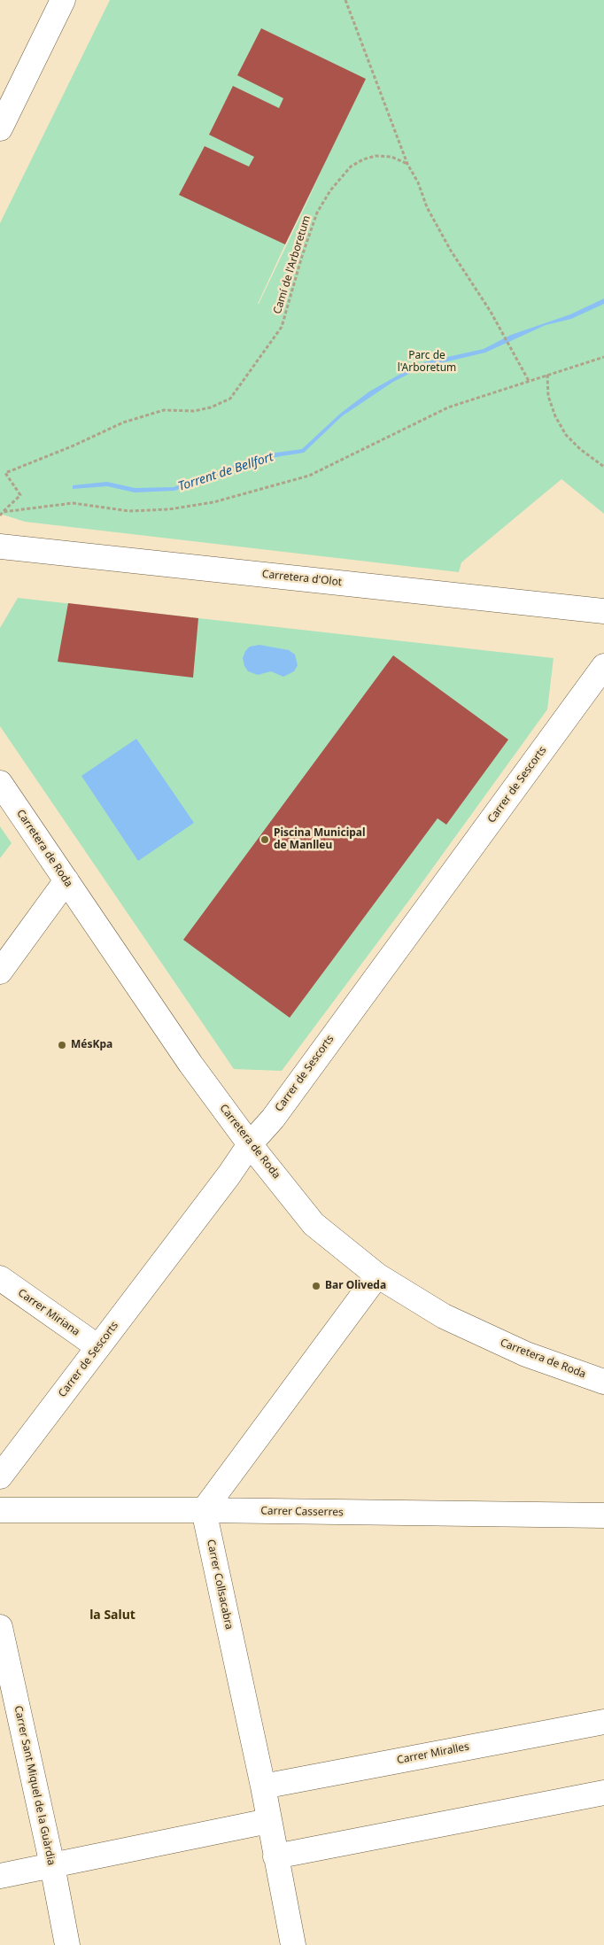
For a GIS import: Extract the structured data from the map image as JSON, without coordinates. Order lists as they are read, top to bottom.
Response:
{
  "streets": {
    "street": [
      "Carretera d'Olot",
      "Carrer de Sescorts",
      "Carretera de Roda",
      "Carrer Miriana",
      "Carrer Casserres",
      "Carrer Collsacabra",
      "Carrer Miralles",
      "Carrer Sant Miquel de la Guàrdia"
    ],
    "path": ["Camí de l'Arboretum"]
  },
  "crossings": [
    ["Carrer de Sescorts", "Carretera de Roda"],
    ["Carrer de Sescorts", "Carrer Miriana"],
    ["Carrer Casserres", "Carrer Collsacabra"],
    ["Carrer Collsacabra", "Carrer Miralles"]
  ],
  "districts": ["la Salut"],
  "water": ["Torrent de Bellfort"],
  "parks": ["Parc de l'Arboretum"],
  "places": ["Piscina Municipal de Manlleu", "MésKpa", "Bar Oliveda"]
}
